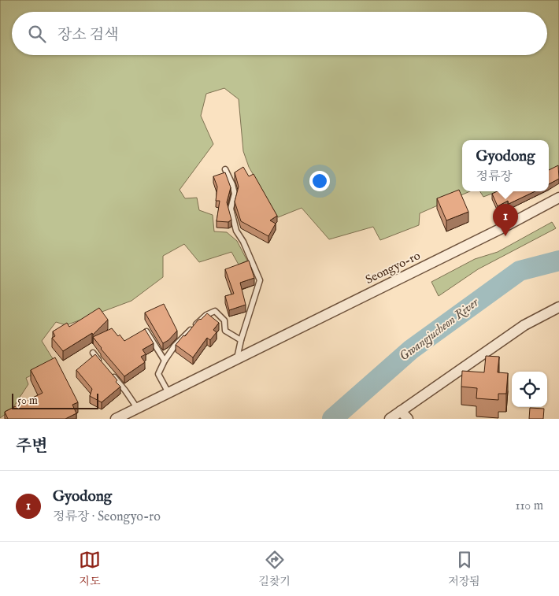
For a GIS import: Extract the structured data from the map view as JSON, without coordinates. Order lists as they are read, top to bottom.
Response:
{
  "streets": {
    "street": ["Seongyo-ro"]
  },
  "water": ["Gwangjucheon River"],
  "scale_bar": "50 m",
  "page": {
    "search": "장소 검색",
    "popup": ["Gyodong", "정류장"],
    "pins": "1",
    "scale": "50 m",
    "heading": "주변",
    "list": [
      {
        "mark": "1",
        "name": "Gyodong",
        "note": "정류장 · Seongyo-ro",
        "value": "110 m"
      }
    ],
    "nav": ["지도", "길찾기", "저장됨"]
  }
}
